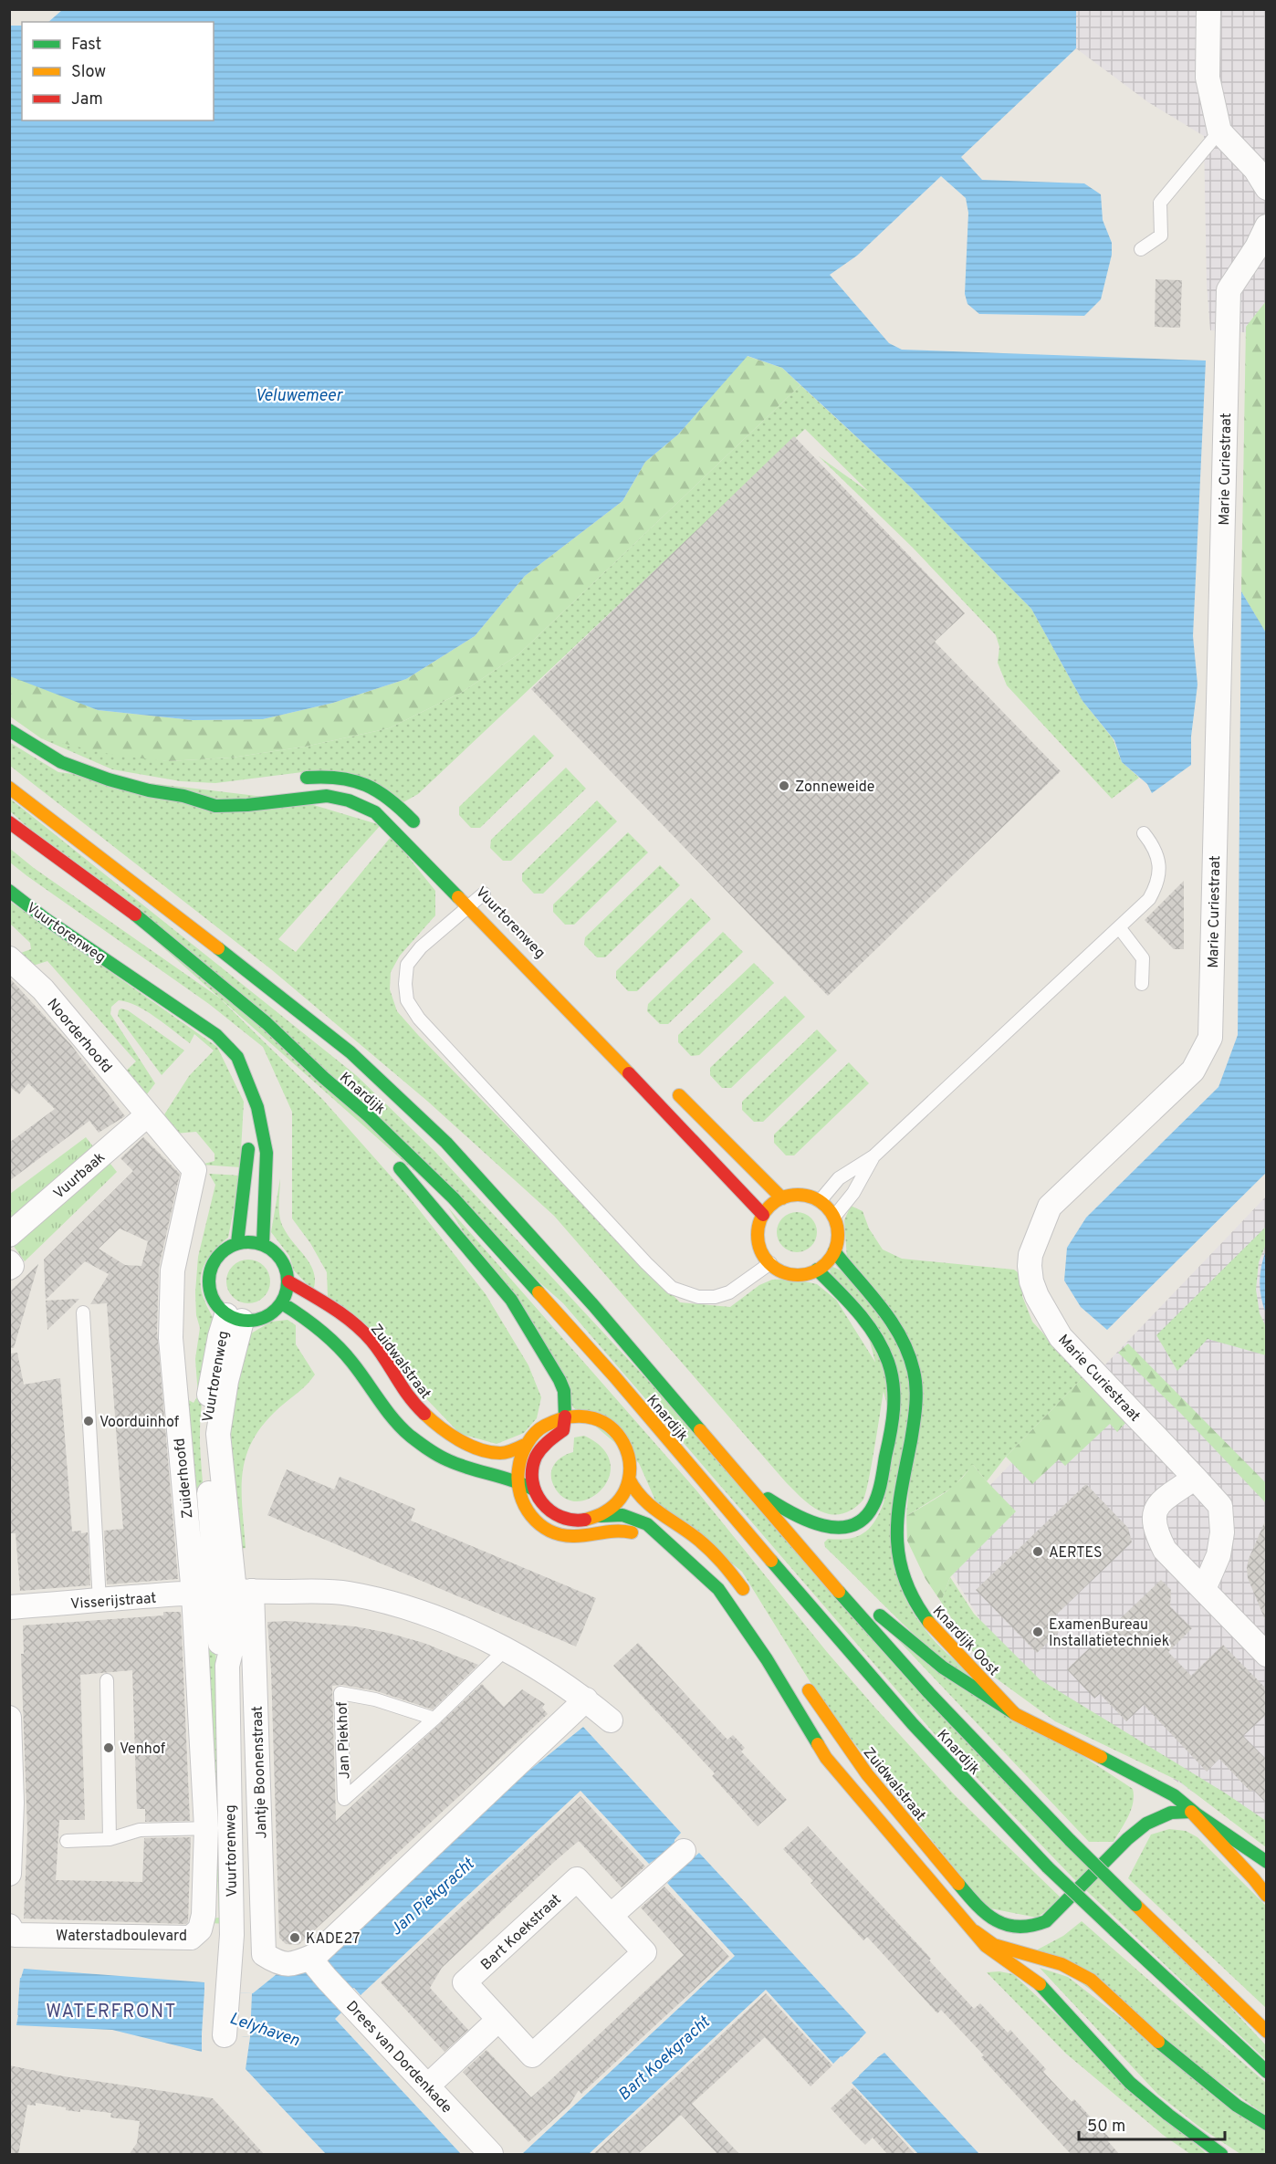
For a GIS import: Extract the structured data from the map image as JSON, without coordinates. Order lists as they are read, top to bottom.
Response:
{
  "streets": {
    "street": [
      "Marie Curiestraat",
      "Vuurtorenweg",
      "Noorderhoofd",
      "Knardijk",
      "Vuurbaak",
      "Zuidwalstraat",
      "Zuiderhoofd",
      "Visserijstraat",
      "Knardijk Oost",
      "Jantje Boonenstraat",
      "Bart Koekstraat",
      "Waterstadboulevard",
      "Drees van Dordenkade"
    ],
    "lane": ["Jan Piekhof"]
  },
  "crossings": [
    ["Vuurtorenweg", "Zuidwalstraat"],
    ["Vuurtorenweg", "Zuiderhoofd"],
    ["Vuurtorenweg", "Visserijstraat"],
    ["Vuurtorenweg", "Knardijk Oost"],
    ["Vuurtorenweg", "Jantje Boonenstraat"],
    ["Vuurtorenweg", "Waterstadboulevard"],
    ["Noorderhoofd", "Vuurbaak"],
    ["Noorderhoofd", "Zuiderhoofd"],
    ["Vuurbaak", "Zuiderhoofd"],
    ["Zuidwalstraat", "Knardijk Oost"],
    ["Zuiderhoofd", "Visserijstraat"],
    ["Zuiderhoofd", "Waterstadboulevard"],
    ["Visserijstraat", "Jan Piekhof"],
    ["Visserijstraat", "Jantje Boonenstraat"],
    ["Jantje Boonenstraat", "Drees van Dordenkade"]
  ],
  "districts": ["WATERFRONT"],
  "water": [
    "Veluwemeer",
    "Jan Piekgracht",
    "Lelyhaven",
    "Bart Koekgracht"
  ],
  "places": [
    "Zonneweide",
    "Voorduinhof",
    "AERTES",
    "ExamenBureau Installatietechniek",
    "Venhof",
    "KADE27"
  ],
  "legend": ["Fast", "Slow", "Jam"],
  "scale_bar": "50 m"
}
